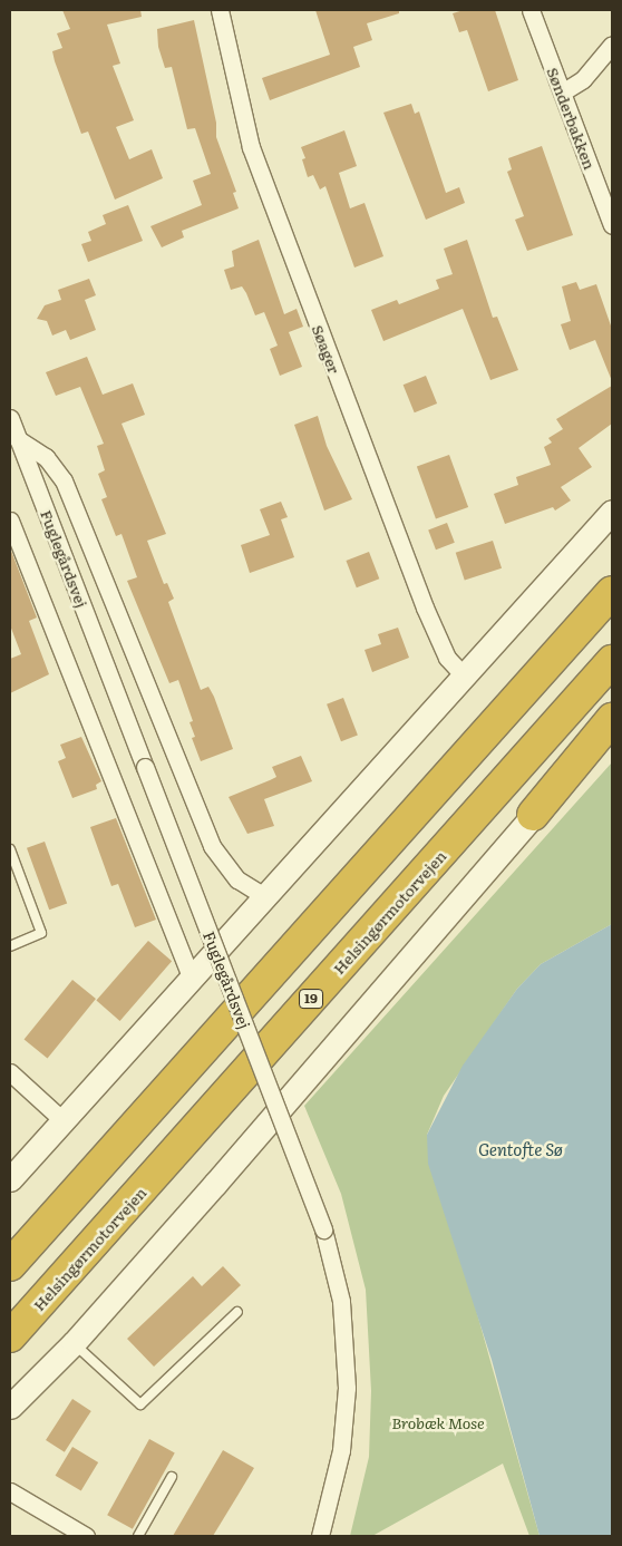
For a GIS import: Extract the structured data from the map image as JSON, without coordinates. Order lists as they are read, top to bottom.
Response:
{
  "streets": {
    "highway": ["Helsingørmotorvejen", "19"],
    "street": ["Sønderbakken", "Søager", "Fuglegårdsvej"]
  },
  "water": ["Gentofte Sø"],
  "parks": ["Brobæk Mose"]
}
